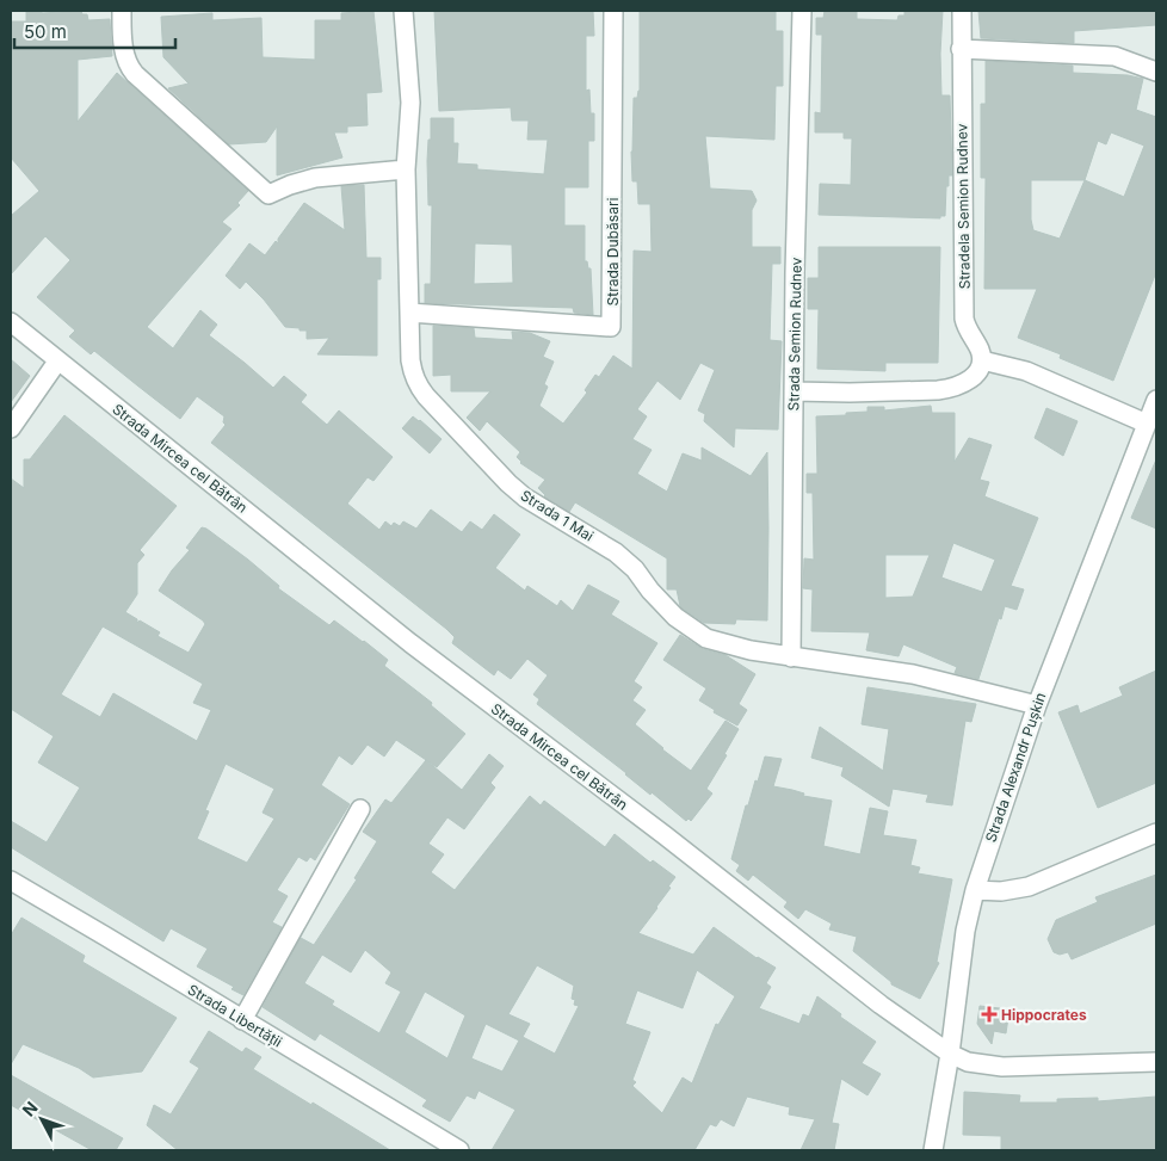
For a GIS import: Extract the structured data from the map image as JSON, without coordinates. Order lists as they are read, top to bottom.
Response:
{
  "streets": {
    "street": [
      "Stradela Semion Rudnev",
      "Strada Dubăsari",
      "Strada Semion Rudnev",
      "Strada Mircea cel Bătrân",
      "Strada 1 Mai",
      "Strada Alexandr Pușkin",
      "Strada Libertății"
    ]
  },
  "crossings": [
    ["Strada Dubăsari", "Strada 1 Mai"],
    ["Strada Semion Rudnev", "Strada 1 Mai"],
    ["Strada Mircea cel Bătrân", "Strada Alexandr Pușkin"],
    ["Strada 1 Mai", "Strada Alexandr Pușkin"]
  ],
  "places": {
    "health": ["Hippocrates"]
  },
  "scale_bar": "50 m",
  "north": "top left"
}
